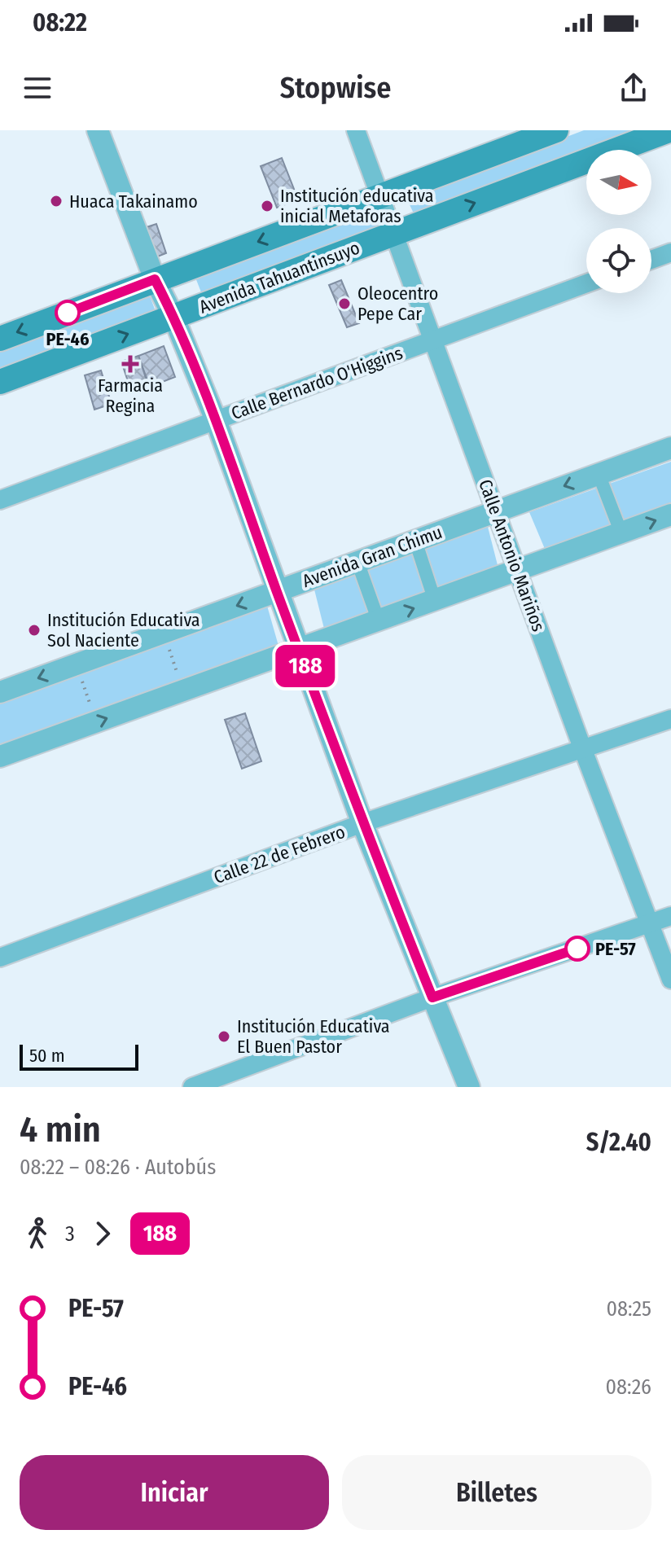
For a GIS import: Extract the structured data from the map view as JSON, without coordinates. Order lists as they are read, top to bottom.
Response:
{
  "streets": {
    "main road": ["Avenida Tahuantinsuyo"],
    "street": [
      "Calle Bernardo O'Higgins",
      "Calle Antonio Mariños",
      "Avenida Gran Chimu",
      "Calle 22 de Febrero"
    ]
  },
  "crossings": [
    ["Avenida Tahuantinsuyo", "Calle Antonio Mariños"],
    ["Calle Bernardo O'Higgins", "Calle Antonio Mariños"],
    ["Calle Antonio Mariños", "Avenida Gran Chimu"],
    ["Calle Antonio Mariños", "Calle 22 de Febrero"]
  ],
  "places": {
    "other": [
      "Huaca Takainamo",
      "Institución educativa inicial Metaforas",
      "Oleocentro Pepe Car",
      "PE-46",
      "Institución Educativa Sol Naciente",
      "PE-57",
      "Institución Educativa El Buen Pastor"
    ],
    "health": ["Farmacia Regina"]
  },
  "lines": ["bus line 188"],
  "scale_bar": "50 m",
  "north": "right",
  "page": {
    "status": "08:22",
    "header": "Stopwise",
    "on_map": "188",
    "scale": "50 m",
    "heading": ["4 min", "08:22 – 08:26 · Autobús", "S/2.40"],
    "legs": ["3", "188"],
    "list": [
      {
        "name": "PE-57",
        "value": "08:25"
      },
      {
        "name": "PE-46",
        "value": "08:26"
      }
    ],
    "buttons": ["Iniciar", "Billetes"]
  }
}
